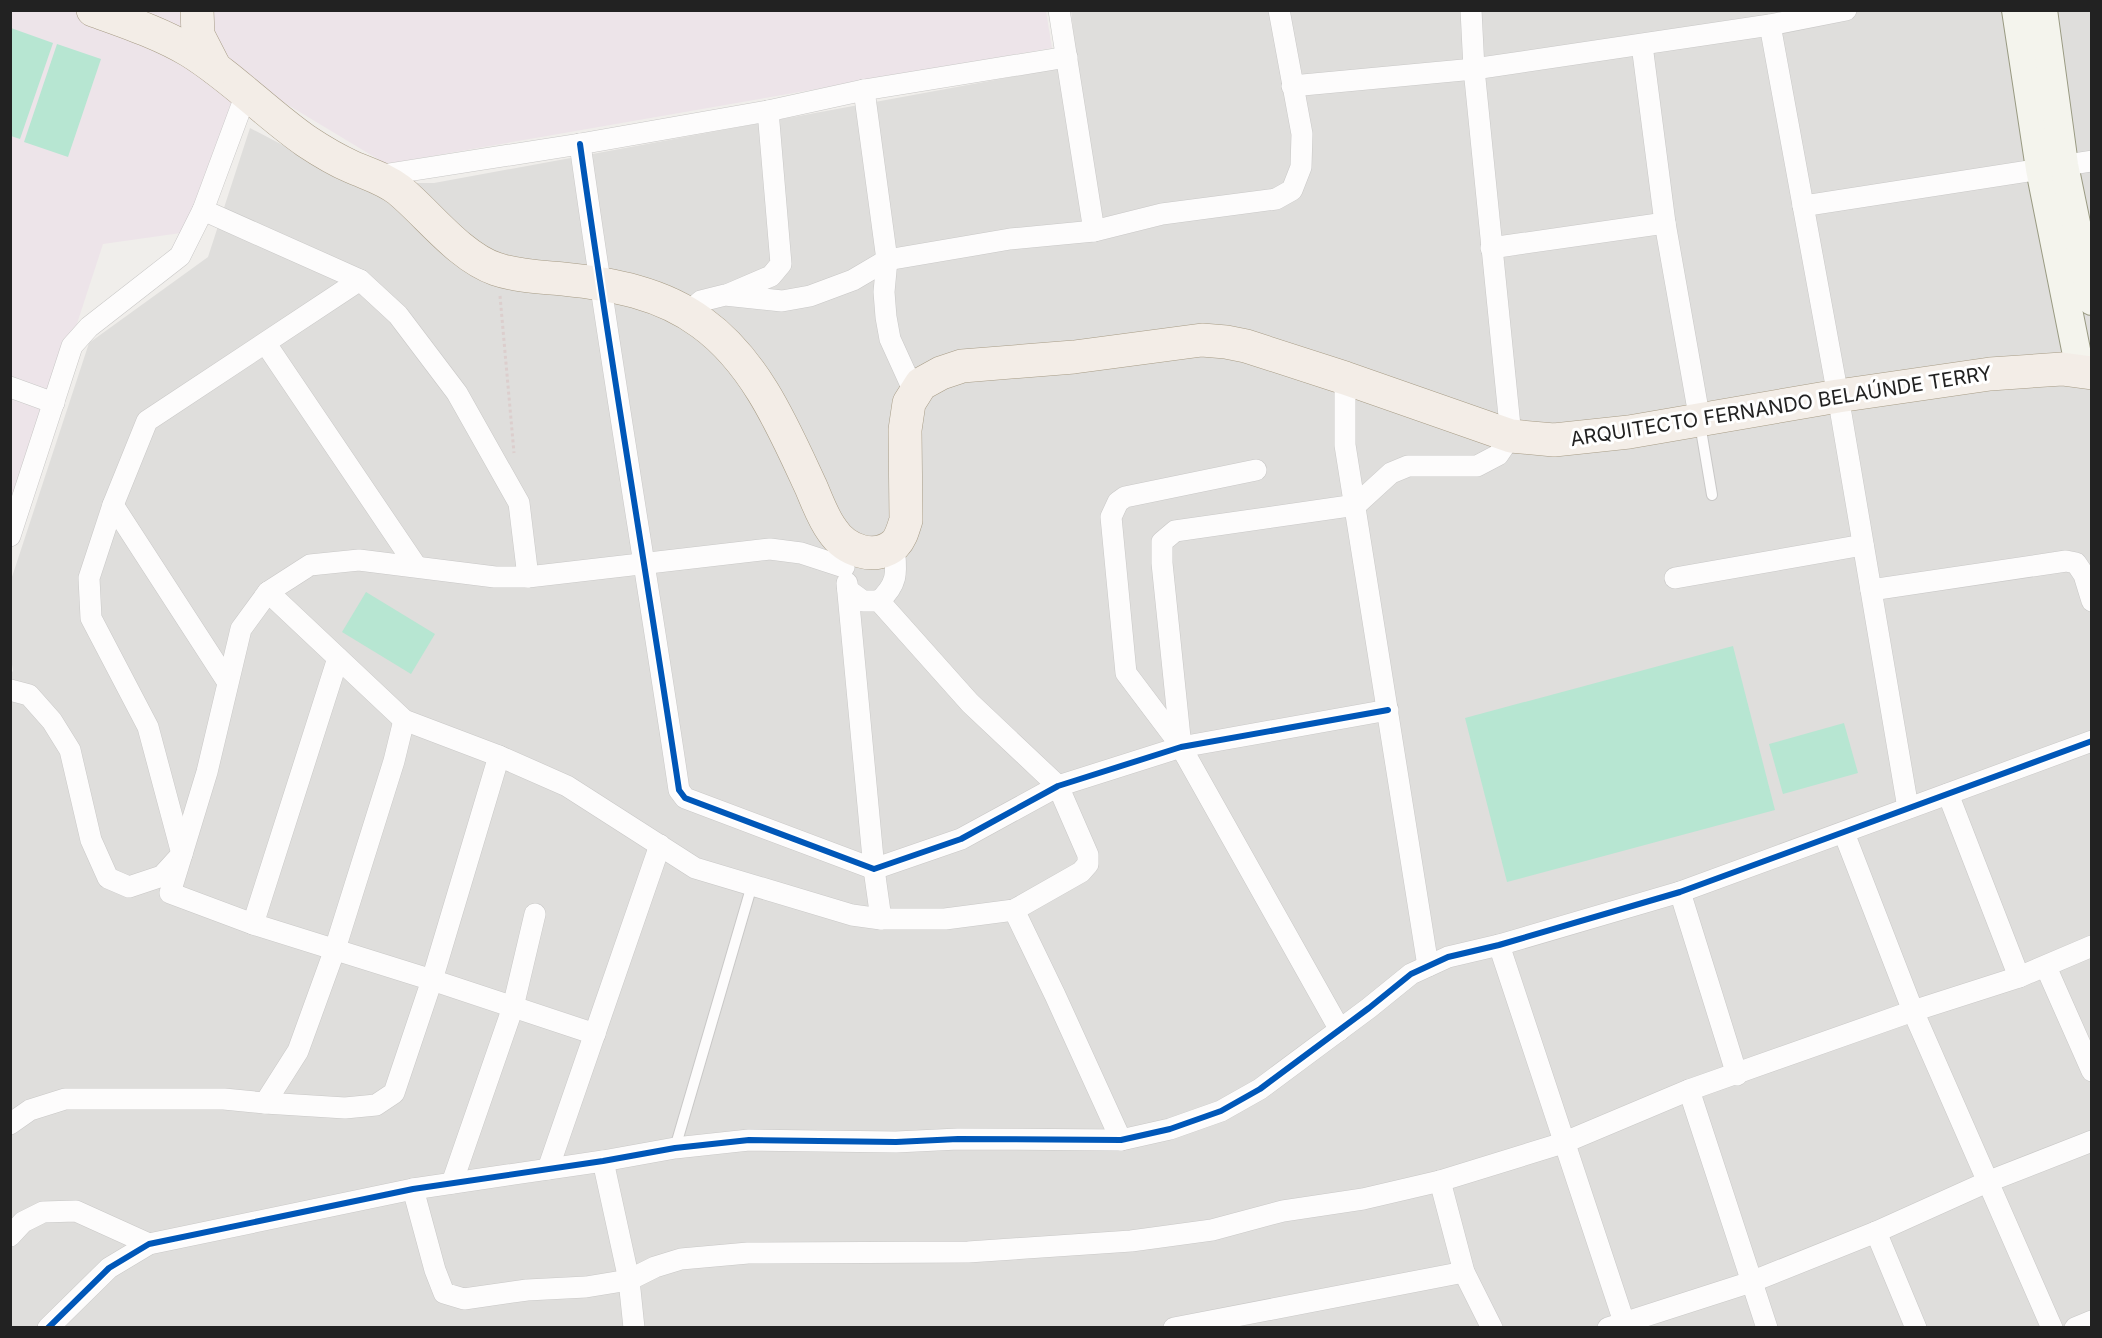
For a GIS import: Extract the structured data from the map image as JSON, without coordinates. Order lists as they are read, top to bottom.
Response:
{
  "streets": {
    "main road": ["ARQUITECTO FERNANDO BELAÚNDE TERRY"]
  }
}
